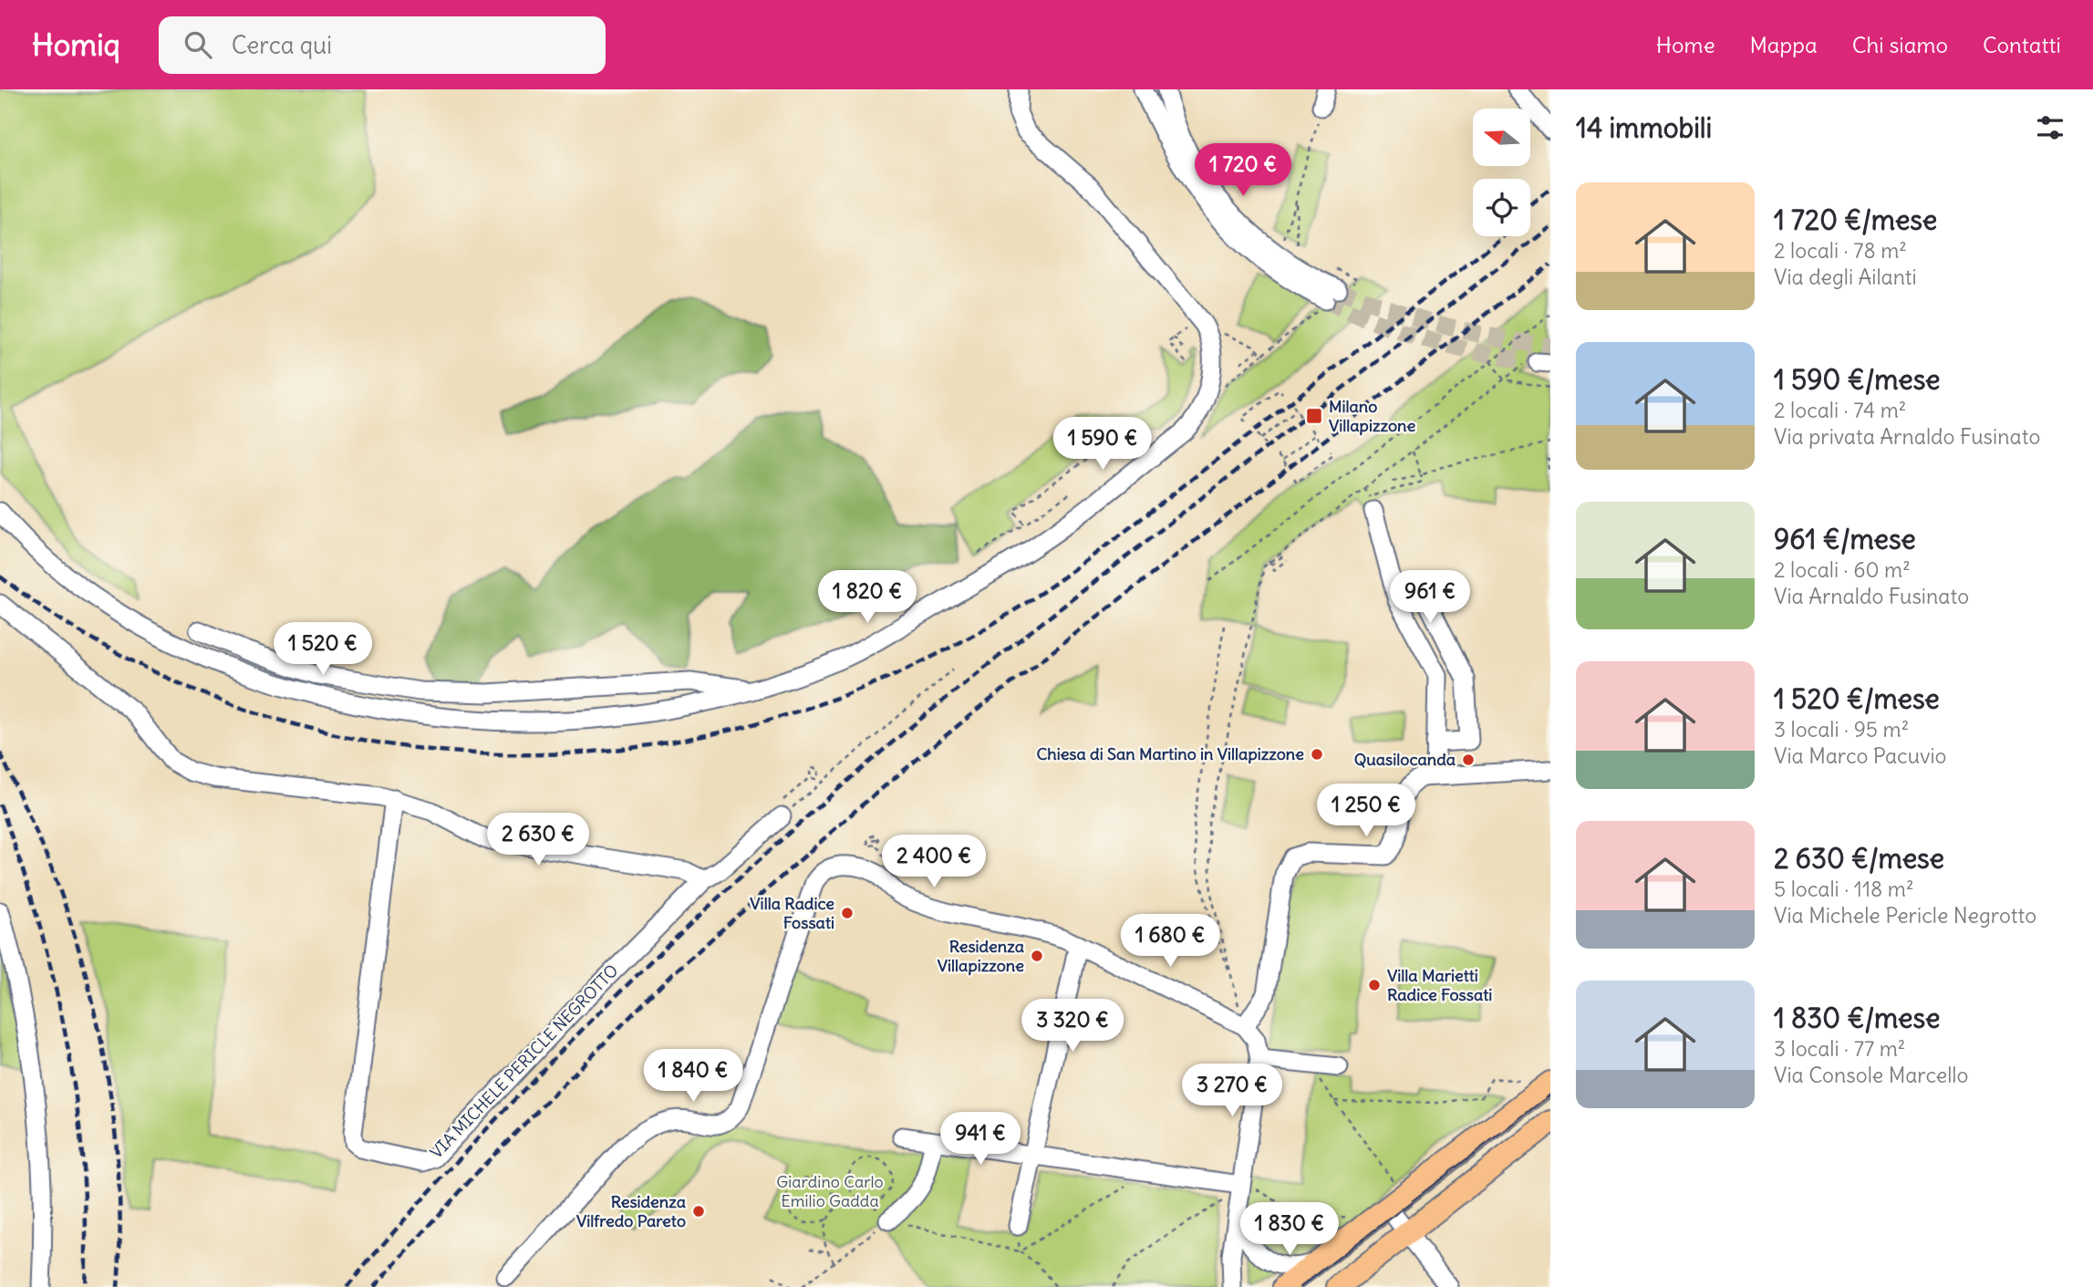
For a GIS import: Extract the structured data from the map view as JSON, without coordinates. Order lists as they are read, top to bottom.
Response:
{
  "streets": {
    "street": ["VIA MICHELE PERICLE NEGROTTO"]
  },
  "parks": ["Giardino Carlo Emilio Gadda"],
  "places": {
    "transit": ["Milano Villapizzone"],
    "other": [
      "Chiesa di San Martino in Villapizzone",
      "Quasilocanda",
      "Villa Radice Fossati",
      "Residenza Villapizzone",
      "Villa Marietti Radice Fossati",
      "Residenza Vilfredo Pareto"
    ]
  },
  "north": "left",
  "page": {
    "header": "Homiq",
    "search": "Cerca qui",
    "nav": [
      "Home",
      "Mappa",
      "Chi siamo",
      "Contatti"
    ],
    "heading": "14 immobili",
    "price": [
      "1 720 €",
      "1 590 €",
      "1 820 €",
      "961 €",
      "1 520 €",
      "1 250 €",
      "2 630 €",
      "2 400 €",
      "1 680 €",
      "3 320 €",
      "1 840 €",
      "3 270 €",
      "941 €",
      "1 830 €"
    ],
    "list": [
      {
        "name": "1 720 €/mese",
        "note": "2 locali · 78 m² · Via degli Ailanti"
      },
      {
        "name": "1 590 €/mese",
        "note": "2 locali · 74 m² · Via privata Arnaldo Fusinato"
      },
      {
        "name": "961 €/mese",
        "note": "2 locali · 60 m² · Via Arnaldo Fusinato"
      },
      {
        "name": "1 520 €/mese",
        "note": "3 locali · 95 m² · Via Marco Pacuvio"
      },
      {
        "name": "2 630 €/mese",
        "note": "5 locali · 118 m² · Via Michele Pericle Negrotto"
      },
      {
        "name": "1 830 €/mese",
        "note": "3 locali · 77 m² · Via Console Marcello"
      }
    ]
  }
}
